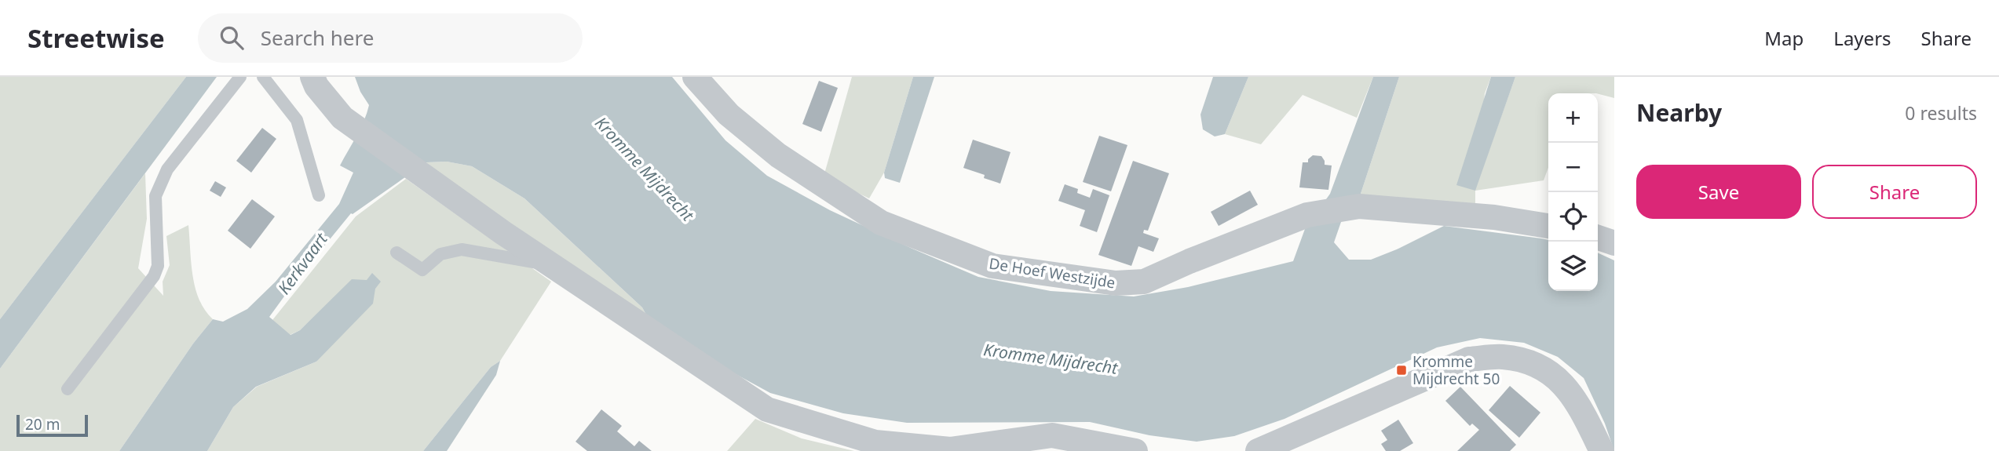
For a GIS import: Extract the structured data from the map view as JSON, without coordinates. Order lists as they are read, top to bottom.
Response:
{
  "streets": {
    "street": ["De Hoef Westzijde"]
  },
  "water": ["Kromme Mijdrecht", "Kerkvaart"],
  "places": {
    "transit": ["Kromme Mijdrecht 50"]
  },
  "scale_bar": "20 m",
  "page": {
    "header": "Streetwise",
    "search": "Search here",
    "nav": ["Map", "Layers", "Share"],
    "heading": ["Nearby", "0 results"],
    "map_buttons": ["+", "−"],
    "buttons": ["Save", "Share"],
    "scale": "20 m"
  }
}
